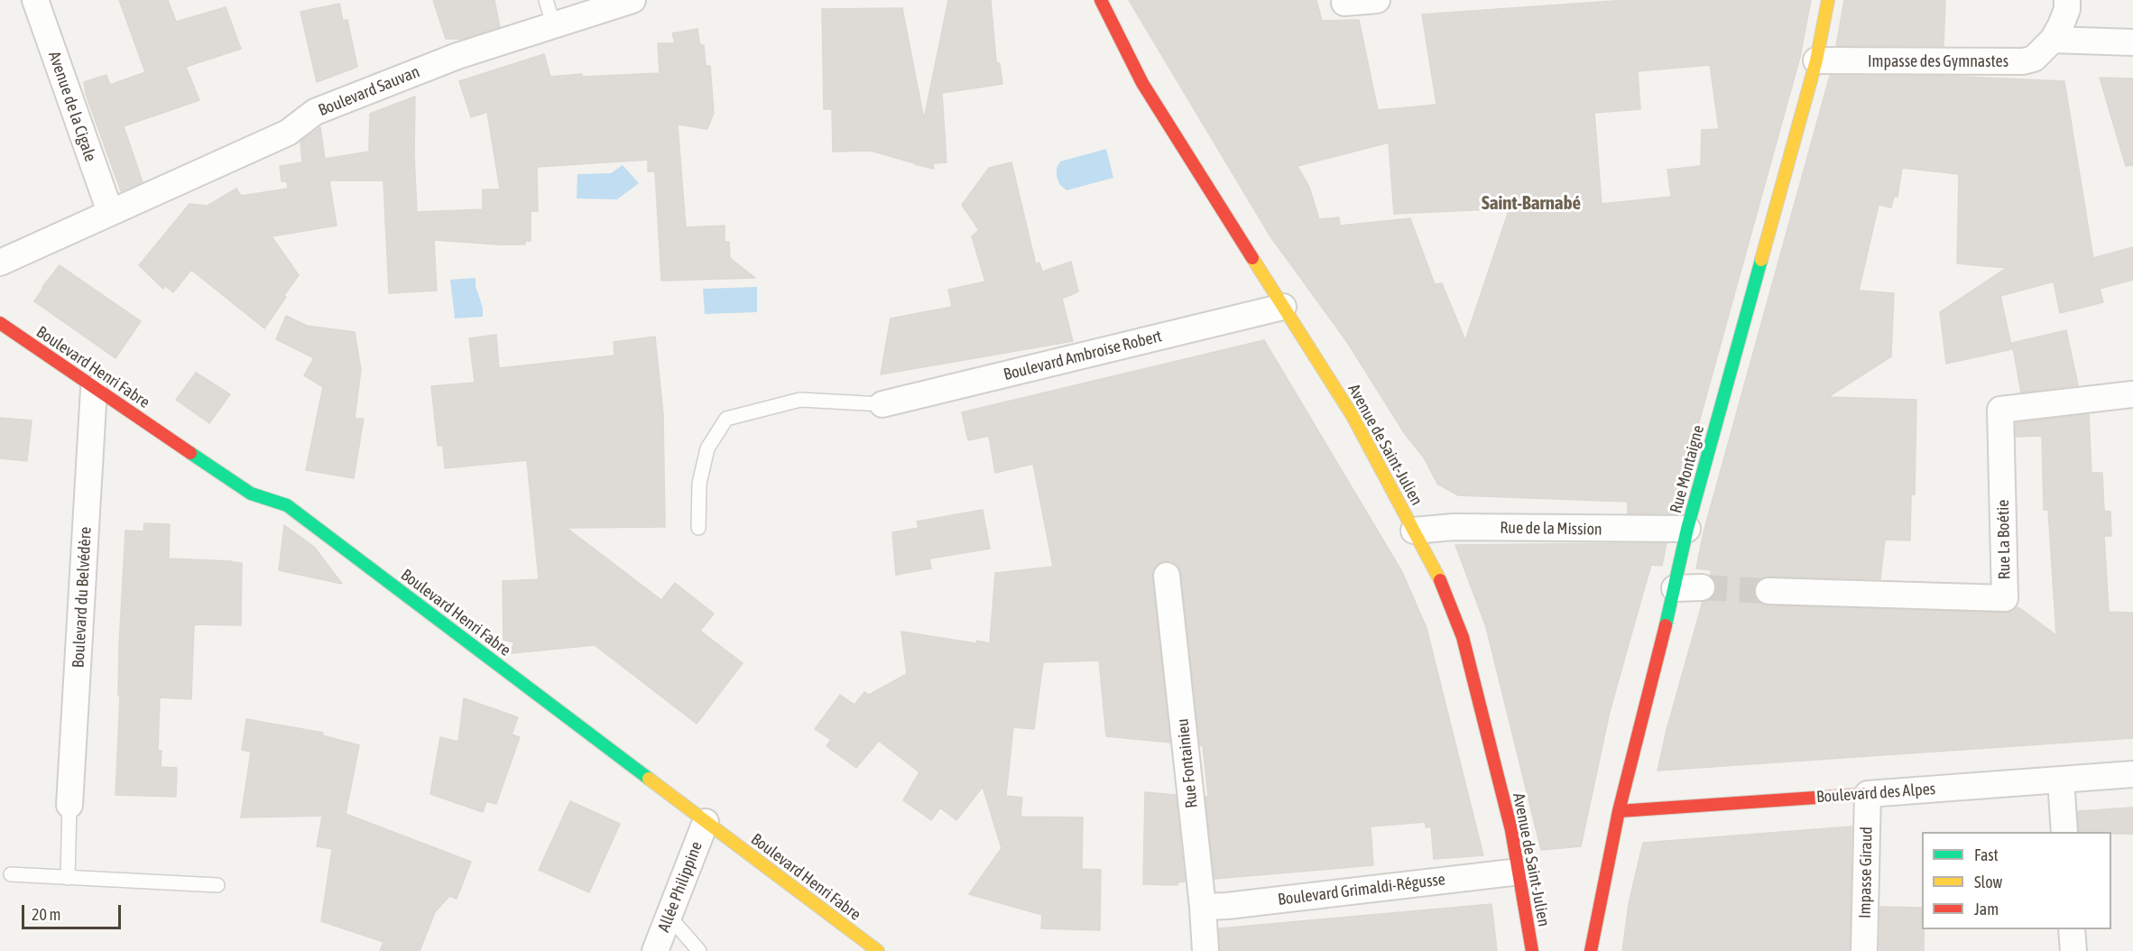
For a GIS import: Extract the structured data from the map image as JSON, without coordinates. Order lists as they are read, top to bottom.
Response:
{
  "streets": {
    "street": [
      "Impasse des Gymnastes",
      "Boulevard Sauvan",
      "Avenue de la Cigale",
      "Boulevard Ambroise Robert",
      "Boulevard Henri Fabre",
      "Avenue de Saint-Julien",
      "Rue Montaigne",
      "Rue de la Mission",
      "Rue La Boétie",
      "Boulevard du Belvédère",
      "Rue Fontainieu",
      "Boulevard des Alpes",
      "Impasse Giraud",
      "Allée Philippine",
      "Boulevard Grimaldi-Régusse"
    ]
  },
  "crossings": [
    ["Impasse des Gymnastes", "Rue Montaigne"],
    ["Boulevard Sauvan", "Avenue de la Cigale"],
    ["Boulevard Ambroise Robert", "Avenue de Saint-Julien"],
    ["Boulevard Henri Fabre", "Boulevard du Belvédère"],
    ["Boulevard Henri Fabre", "Allée Philippine"],
    ["Avenue de Saint-Julien", "Rue de la Mission"],
    ["Avenue de Saint-Julien", "Boulevard Grimaldi-Régusse"],
    ["Rue Montaigne", "Rue de la Mission"],
    ["Rue Montaigne", "Boulevard des Alpes"],
    ["Rue Fontainieu", "Boulevard Grimaldi-Régusse"],
    ["Boulevard des Alpes", "Impasse Giraud"]
  ],
  "districts": ["Saint-Barnabé"],
  "legend": ["Fast", "Slow", "Jam"],
  "scale_bar": "20 m"
}
